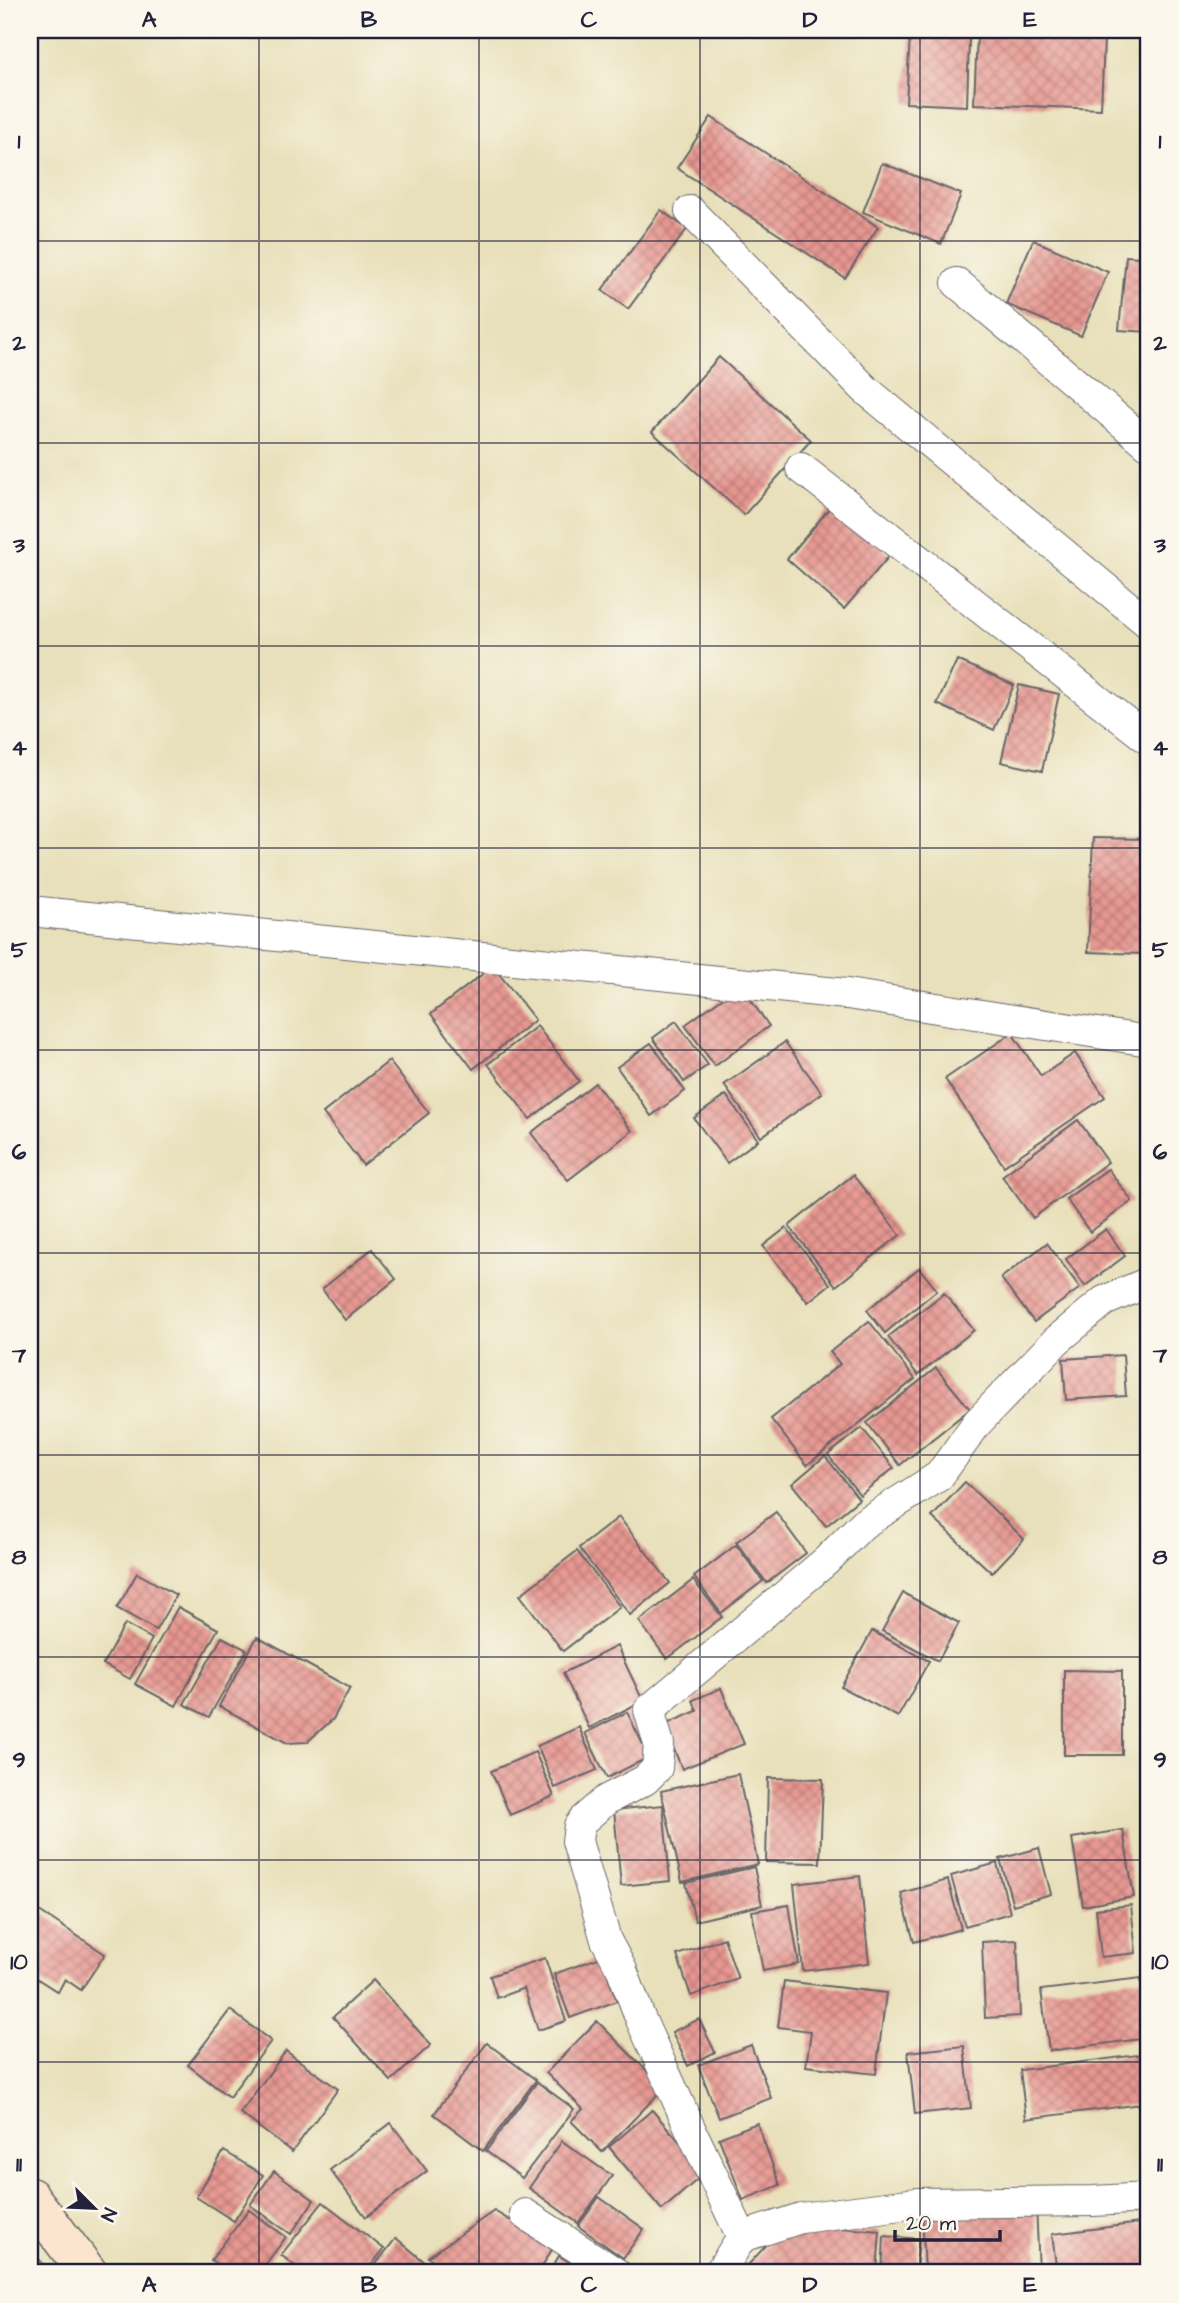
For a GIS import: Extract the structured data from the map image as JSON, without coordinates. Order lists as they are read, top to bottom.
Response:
{
  "scale_bar": "20 m",
  "north": "bottom right",
  "grid": {
    "columns": [
      "A",
      "B",
      "C",
      "D",
      "E"
    ],
    "rows": [
      "1",
      "2",
      "3",
      "4",
      "5",
      "6",
      "7",
      "8",
      "9",
      "10",
      "11"
    ]
  }
}
